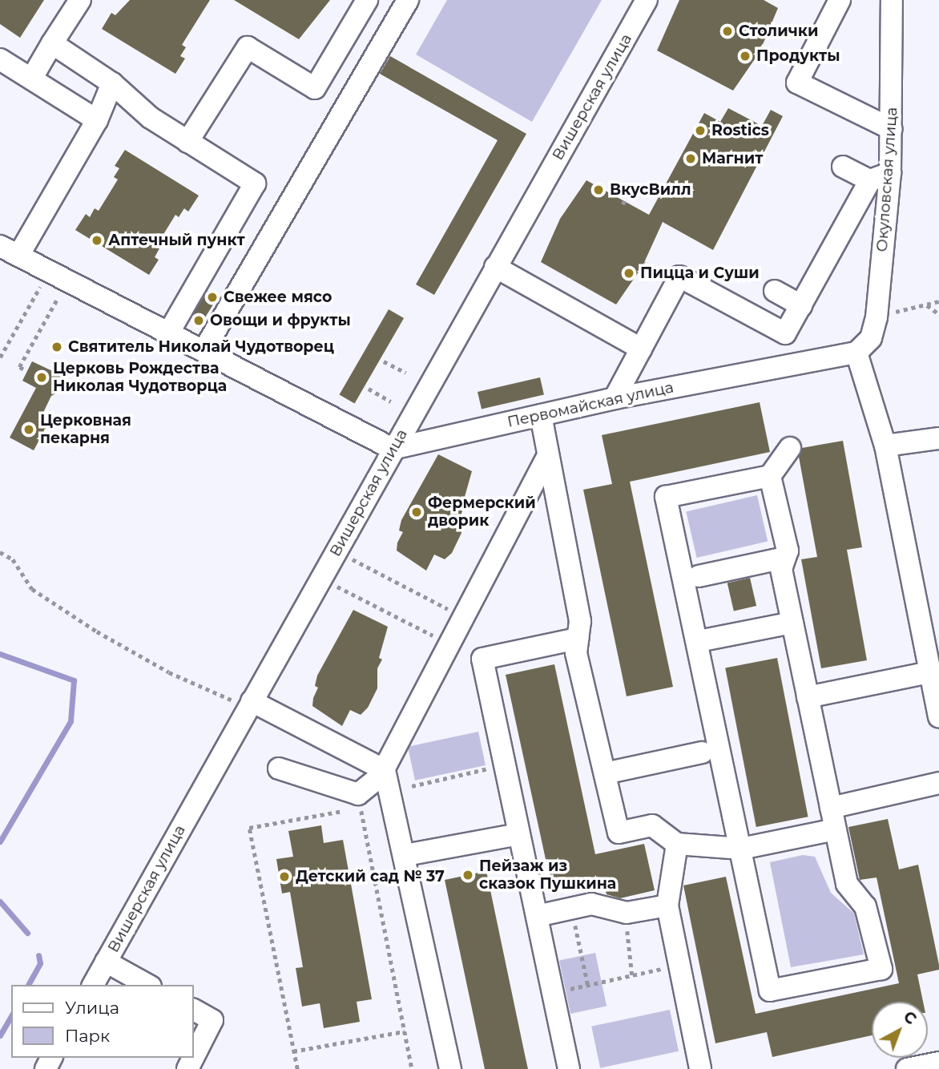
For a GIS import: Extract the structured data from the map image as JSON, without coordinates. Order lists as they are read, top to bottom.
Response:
{
  "streets": {
    "street": ["Вишерская улица", "Окуловская улица", "Первомайская улица"]
  },
  "crossings": [
    ["Вишерская улица", "Первомайская улица"],
    ["Окуловская улица", "Первомайская улица"]
  ],
  "places": [
    "Столички",
    "Продукты",
    "Rostics",
    "Магнит",
    "ВкусВилл",
    "Аптечный пункт",
    "Пицца и Суши",
    "Свежее мясо",
    "Овощи и фрукты",
    "Святитель Николай Чудотворец",
    "Церковь Рождества Николая Чудотворца",
    "Церковная пекарня",
    "Фермерский дворик",
    "Пейзаж из сказок Пушкина",
    "Детский сад № 37"
  ],
  "legend": ["Улица", "Парк"],
  "north": "top right"
}
